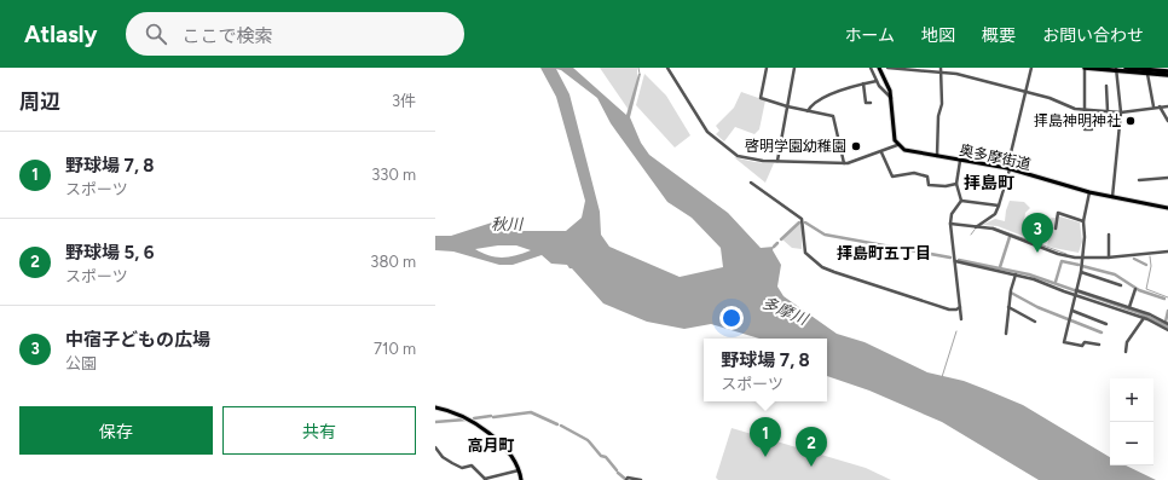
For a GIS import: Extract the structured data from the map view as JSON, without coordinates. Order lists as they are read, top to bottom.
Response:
{
  "streets": {
    "main road": ["奥多摩街道"]
  },
  "districts": ["拝島町", "拝島町五丁目", "高月町"],
  "water": ["秋川", "多摩川"],
  "places": ["拝島神明神社", "啓明学園幼稚園"],
  "page": {
    "header": "Atlasly",
    "search": "ここで検索",
    "nav": [
      "ホーム",
      "地図",
      "概要",
      "お問い合わせ"
    ],
    "heading": ["周辺", "3件"],
    "list": [
      {
        "mark": "1",
        "name": "野球場 7, 8",
        "note": "スポーツ",
        "value": "330 m"
      },
      {
        "mark": "2",
        "name": "野球場 5, 6",
        "note": "スポーツ",
        "value": "380 m"
      },
      {
        "mark": "3",
        "name": "中宿子どもの広場",
        "note": "公園",
        "value": "710 m"
      }
    ],
    "pins": ["3", "1", "2"],
    "popup": ["野球場 7, 8", "スポーツ"],
    "map_buttons": ["+", "−"],
    "buttons": ["保存", "共有"]
  }
}
